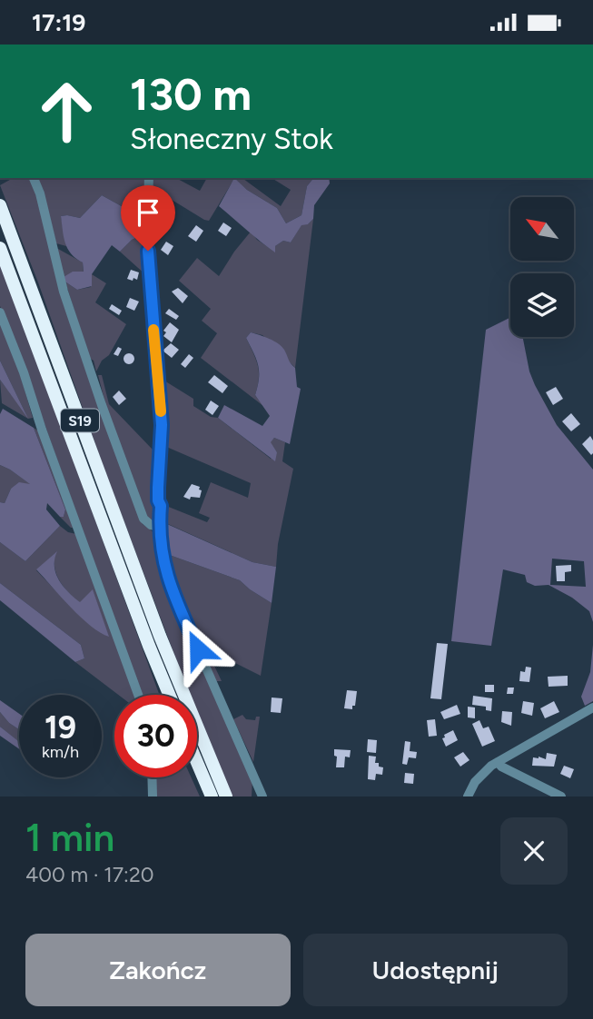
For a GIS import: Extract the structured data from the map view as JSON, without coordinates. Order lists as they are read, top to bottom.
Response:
{
  "streets": {
    "highway": ["S19"]
  },
  "north": "top left",
  "page": {
    "status": "17:19",
    "turn": ["130 m", "Słoneczny Stok"],
    "speed": "19 km/h",
    "limit": "30",
    "heading": ["1 min", "400 m · 17:20"],
    "buttons": ["Zakończ", "Udostępnij"]
  }
}
